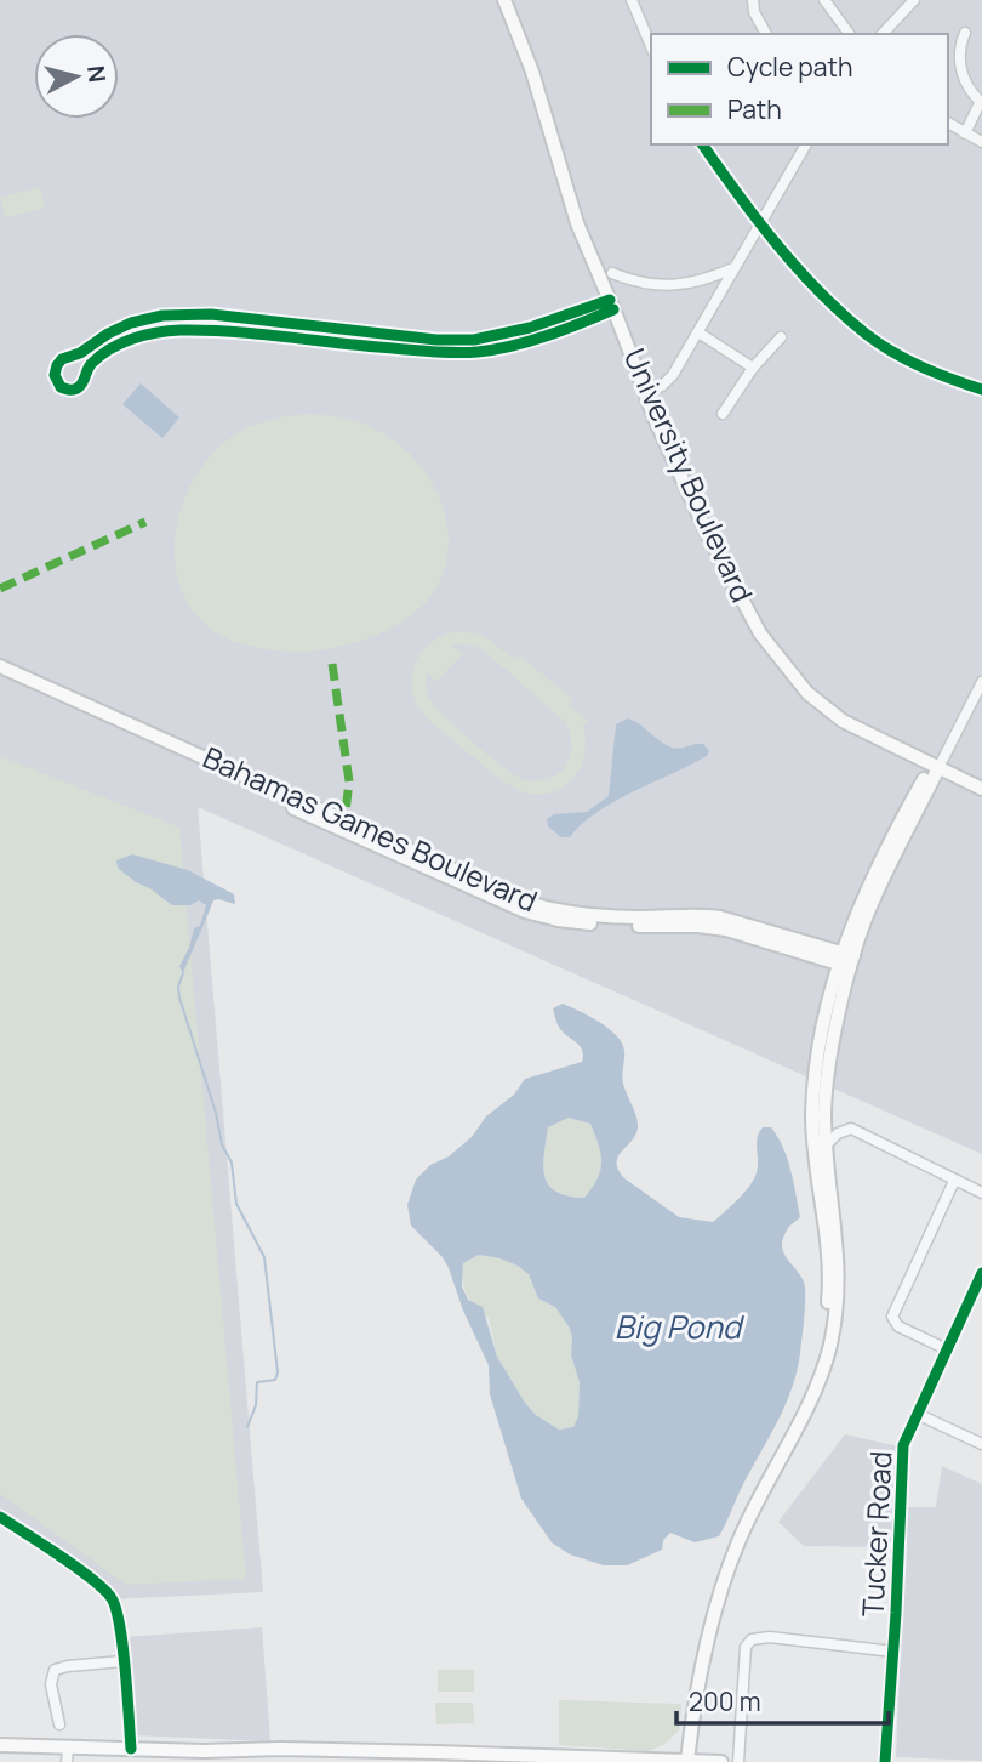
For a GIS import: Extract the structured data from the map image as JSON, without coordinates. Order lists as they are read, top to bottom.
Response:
{
  "streets": {
    "main road": ["University Boulevard", "Bahamas Games Boulevard"],
    "street": ["Tucker Road"]
  },
  "water": ["Big Pond"],
  "legend": ["Cycle path", "Path"],
  "scale_bar": "200 m",
  "north": "right"
}
